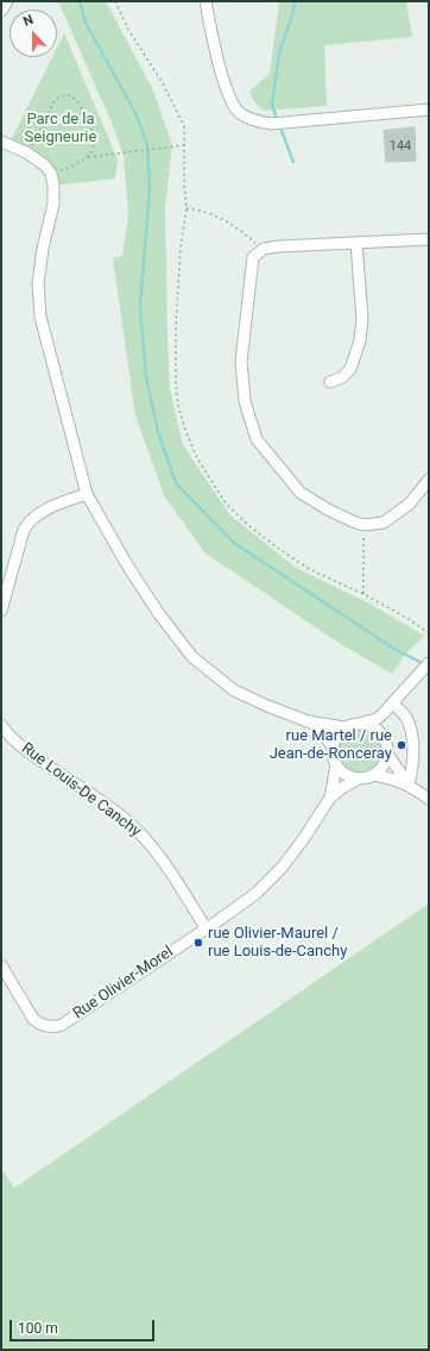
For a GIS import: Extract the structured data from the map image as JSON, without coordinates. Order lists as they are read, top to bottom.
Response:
{
  "streets": {
    "street": ["Rue Louis-De Canchy", "Rue Olivier-Morel"]
  },
  "crossings": [
    ["Rue Louis-De Canchy", "Rue Olivier-Morel"]
  ],
  "parks": ["Parc de la Seigneurie"],
  "places": ["rue Martel / rue Jean-de-Ronceray", "rue Olivier-Maurel / rue Louis-de-Canchy"],
  "house_numbers": ["144"],
  "scale_bar": "100 m",
  "north": "top"
}
